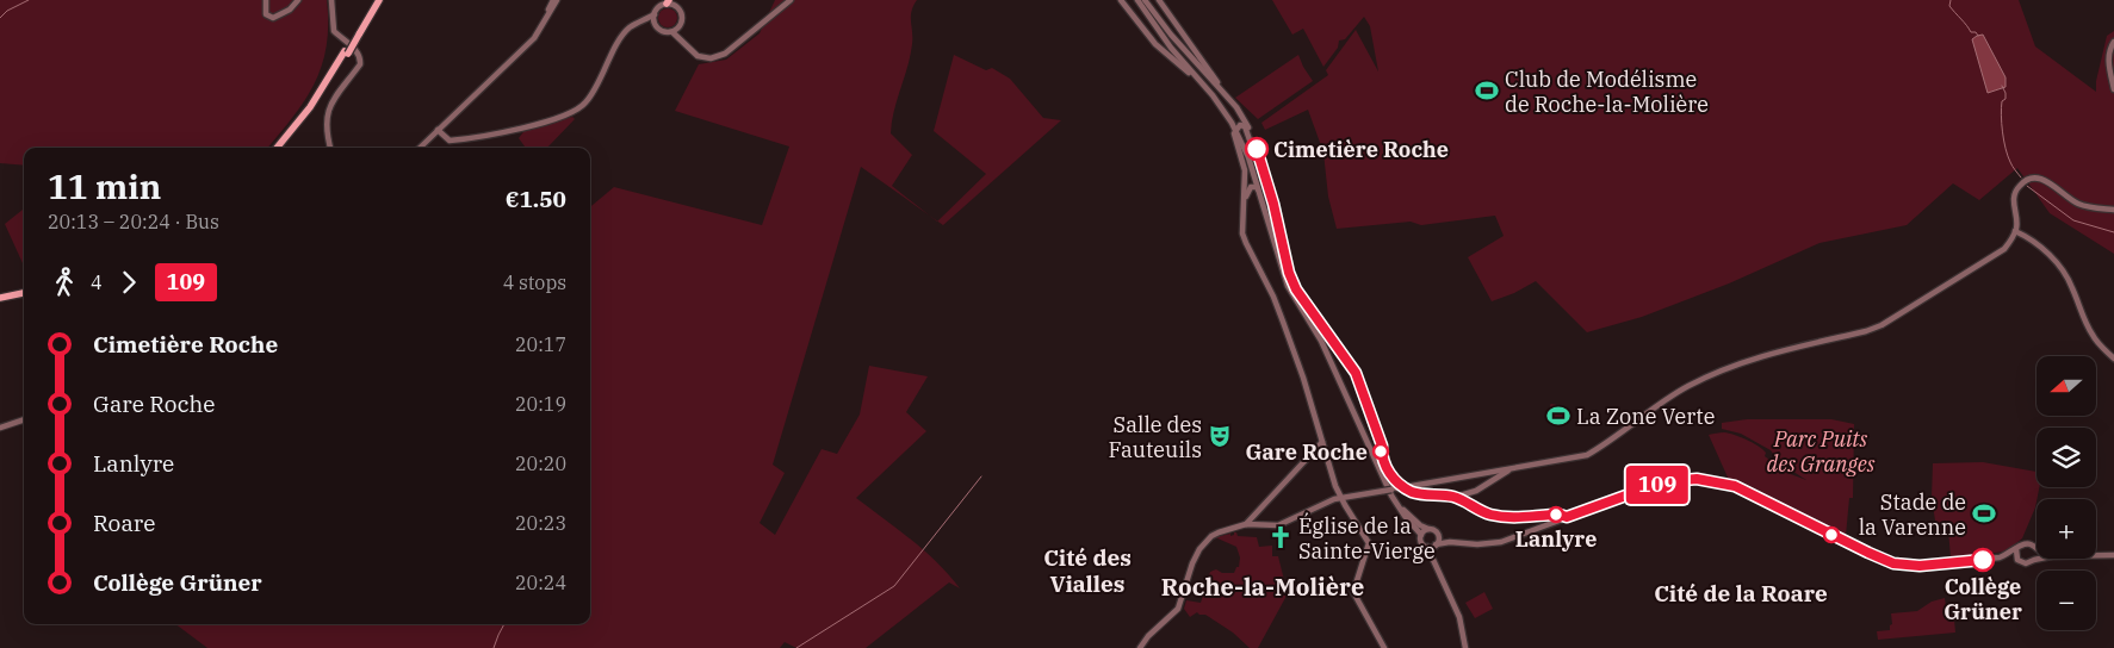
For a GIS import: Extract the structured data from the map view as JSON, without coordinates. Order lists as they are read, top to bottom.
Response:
{
  "districts": ["Cité des Vialles", "Roche-la-Molière", "Cité de la Roare"],
  "parks": ["Parc Puits des Granges"],
  "places": {
    "sports": ["Club de Modélisme de Roche-la-Molière", "La Zone Verte", "Stade de la Varenne"],
    "other": [
      "Cimetière Roche",
      "Gare Roche",
      "Lanlyre",
      "Collège Grüner"
    ],
    "theatre": ["Salle des Fauteuils"],
    "church": ["Église de la Sainte-Vierge"]
  },
  "lines": ["bus line 109"],
  "north": "left",
  "page": {
    "on_map": "109",
    "heading": ["11 min", "20:13 – 20:24 · Bus", "€1.50"],
    "legs": ["4", "109", "4 stops"],
    "list": [
      {
        "name": "Cimetière Roche",
        "value": "20:17"
      },
      {
        "name": "Gare Roche",
        "value": "20:19"
      },
      {
        "name": "Lanlyre",
        "value": "20:20"
      },
      {
        "name": "Roare",
        "value": "20:23"
      },
      {
        "name": "Collège Grüner",
        "value": "20:24"
      }
    ],
    "map_buttons": ["+", "−"]
  }
}
